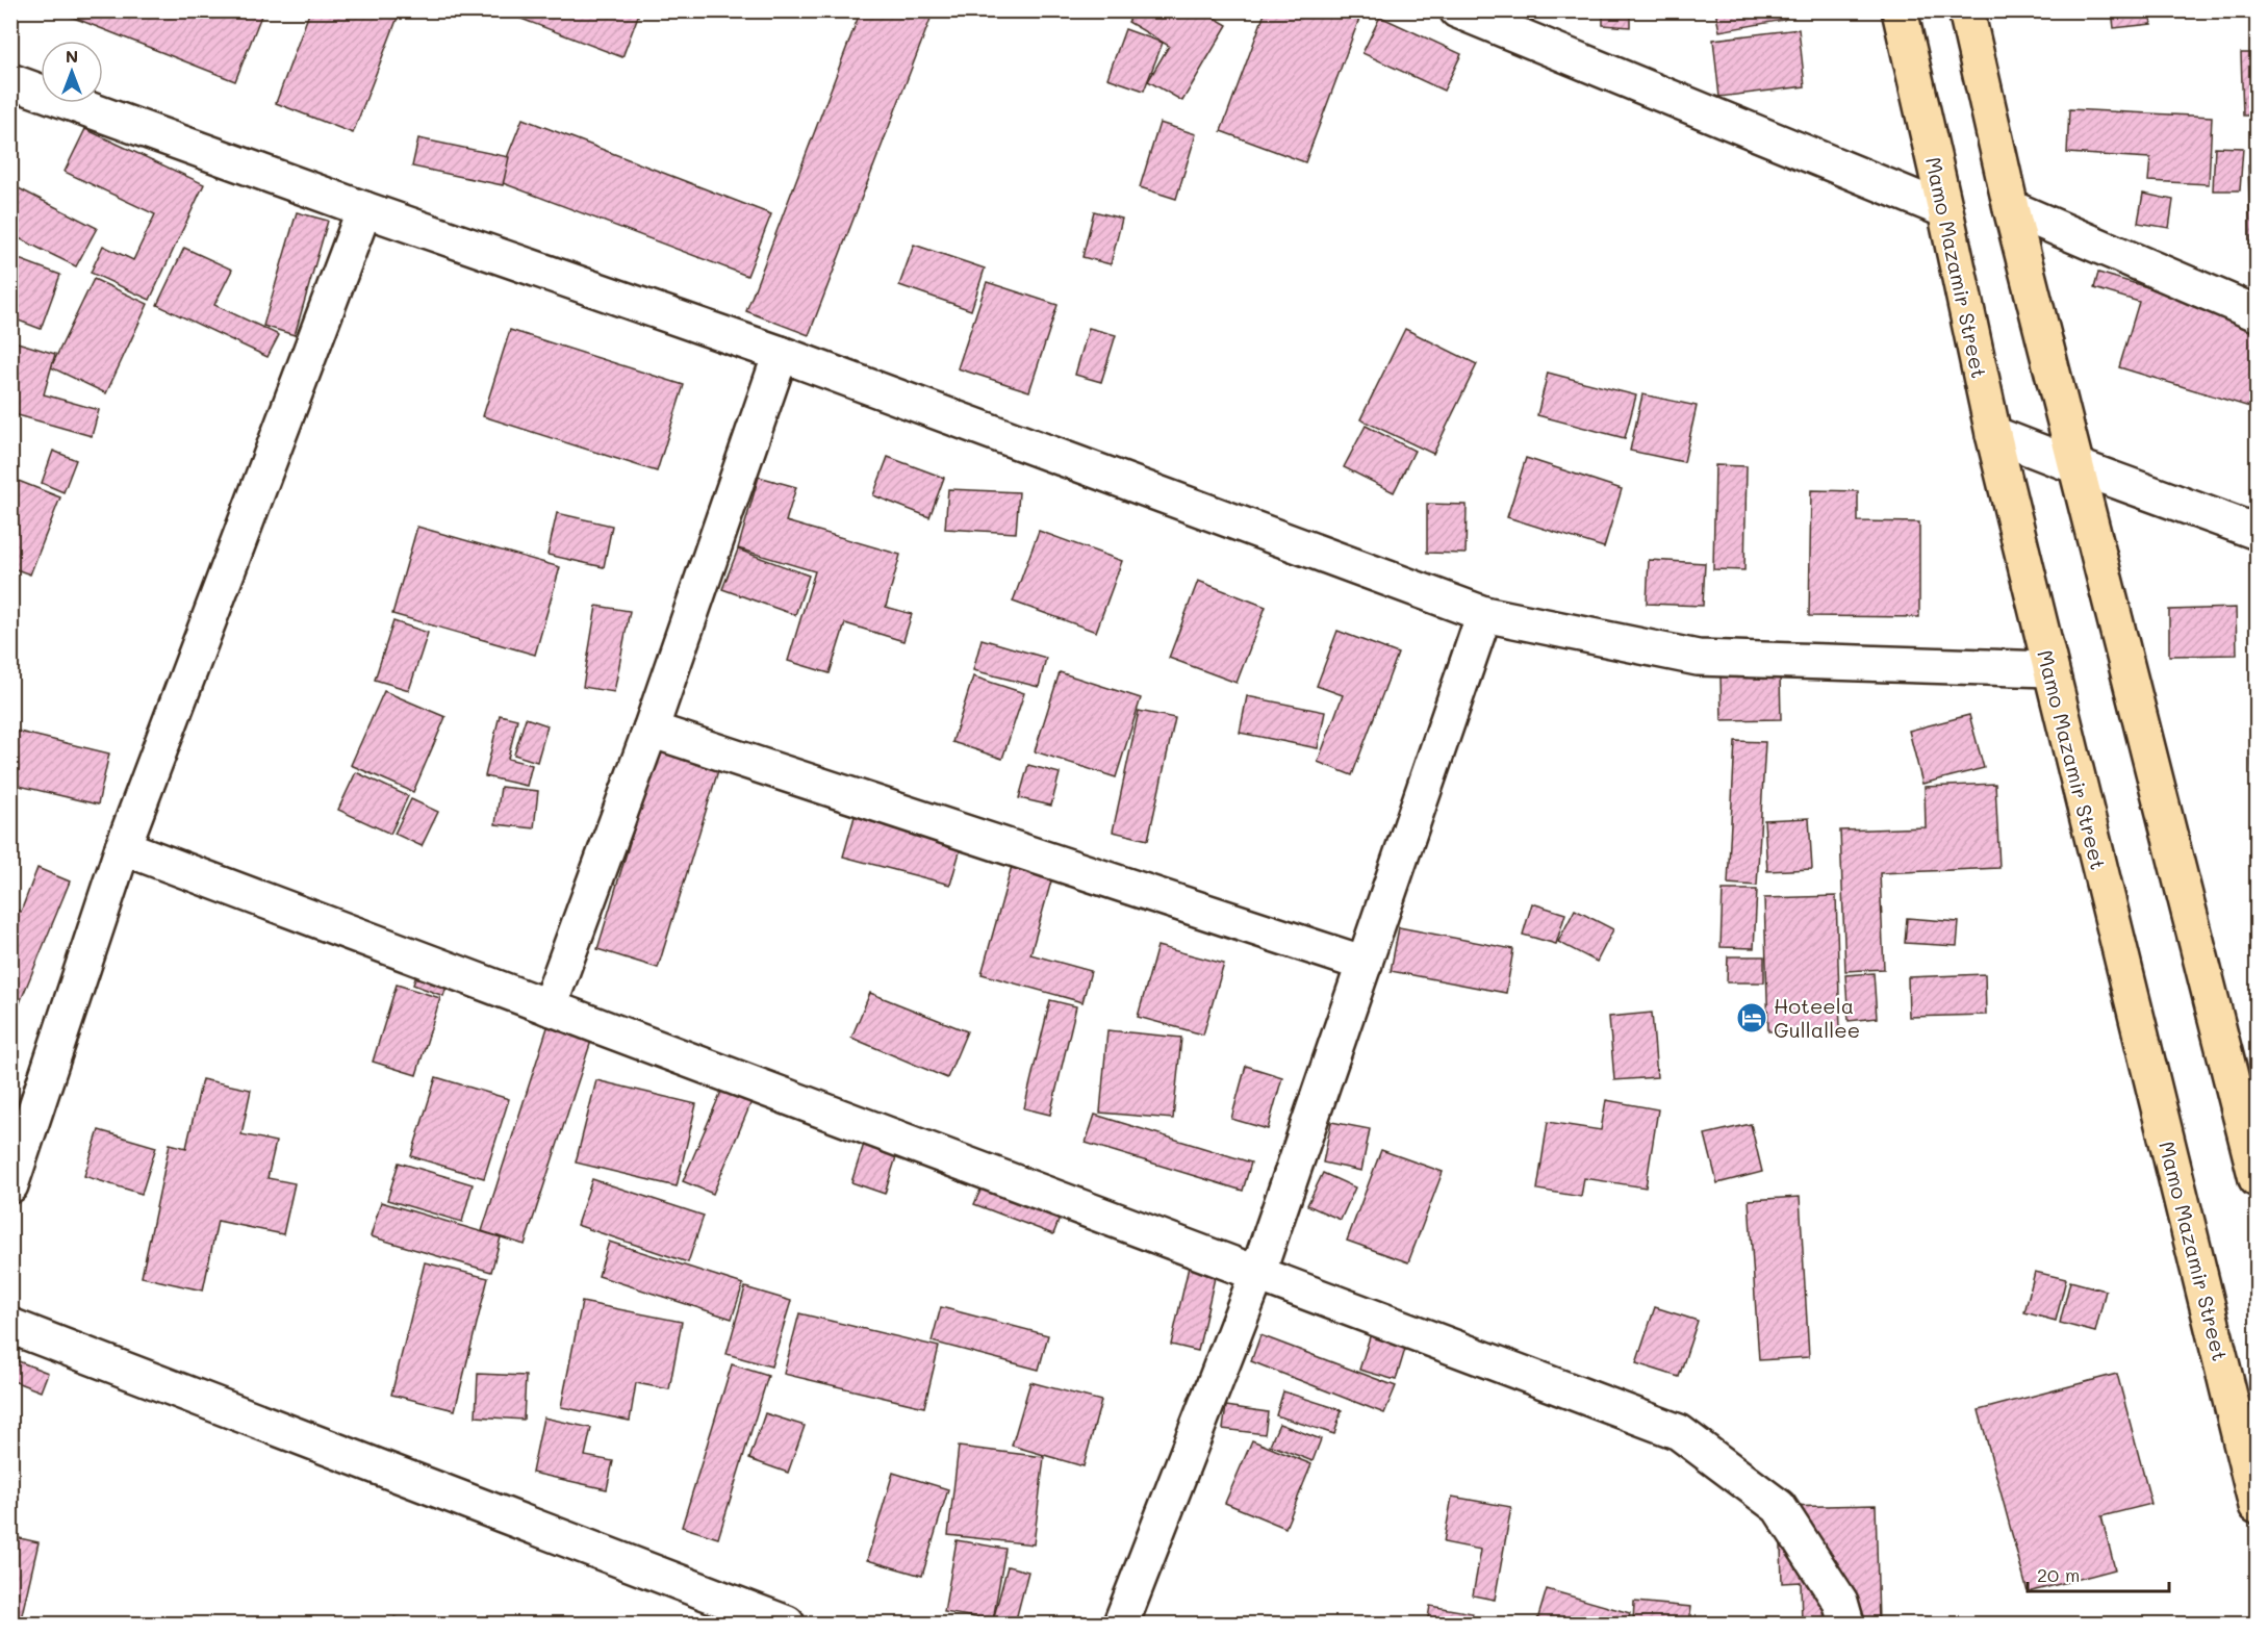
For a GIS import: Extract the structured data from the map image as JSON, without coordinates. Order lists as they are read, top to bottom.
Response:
{
  "streets": {
    "main road": ["Mamo Mazamir Street"]
  },
  "places": {
    "hotel": ["Hoteela Gullallee"]
  },
  "scale_bar": "20 m",
  "north": "top"
}
